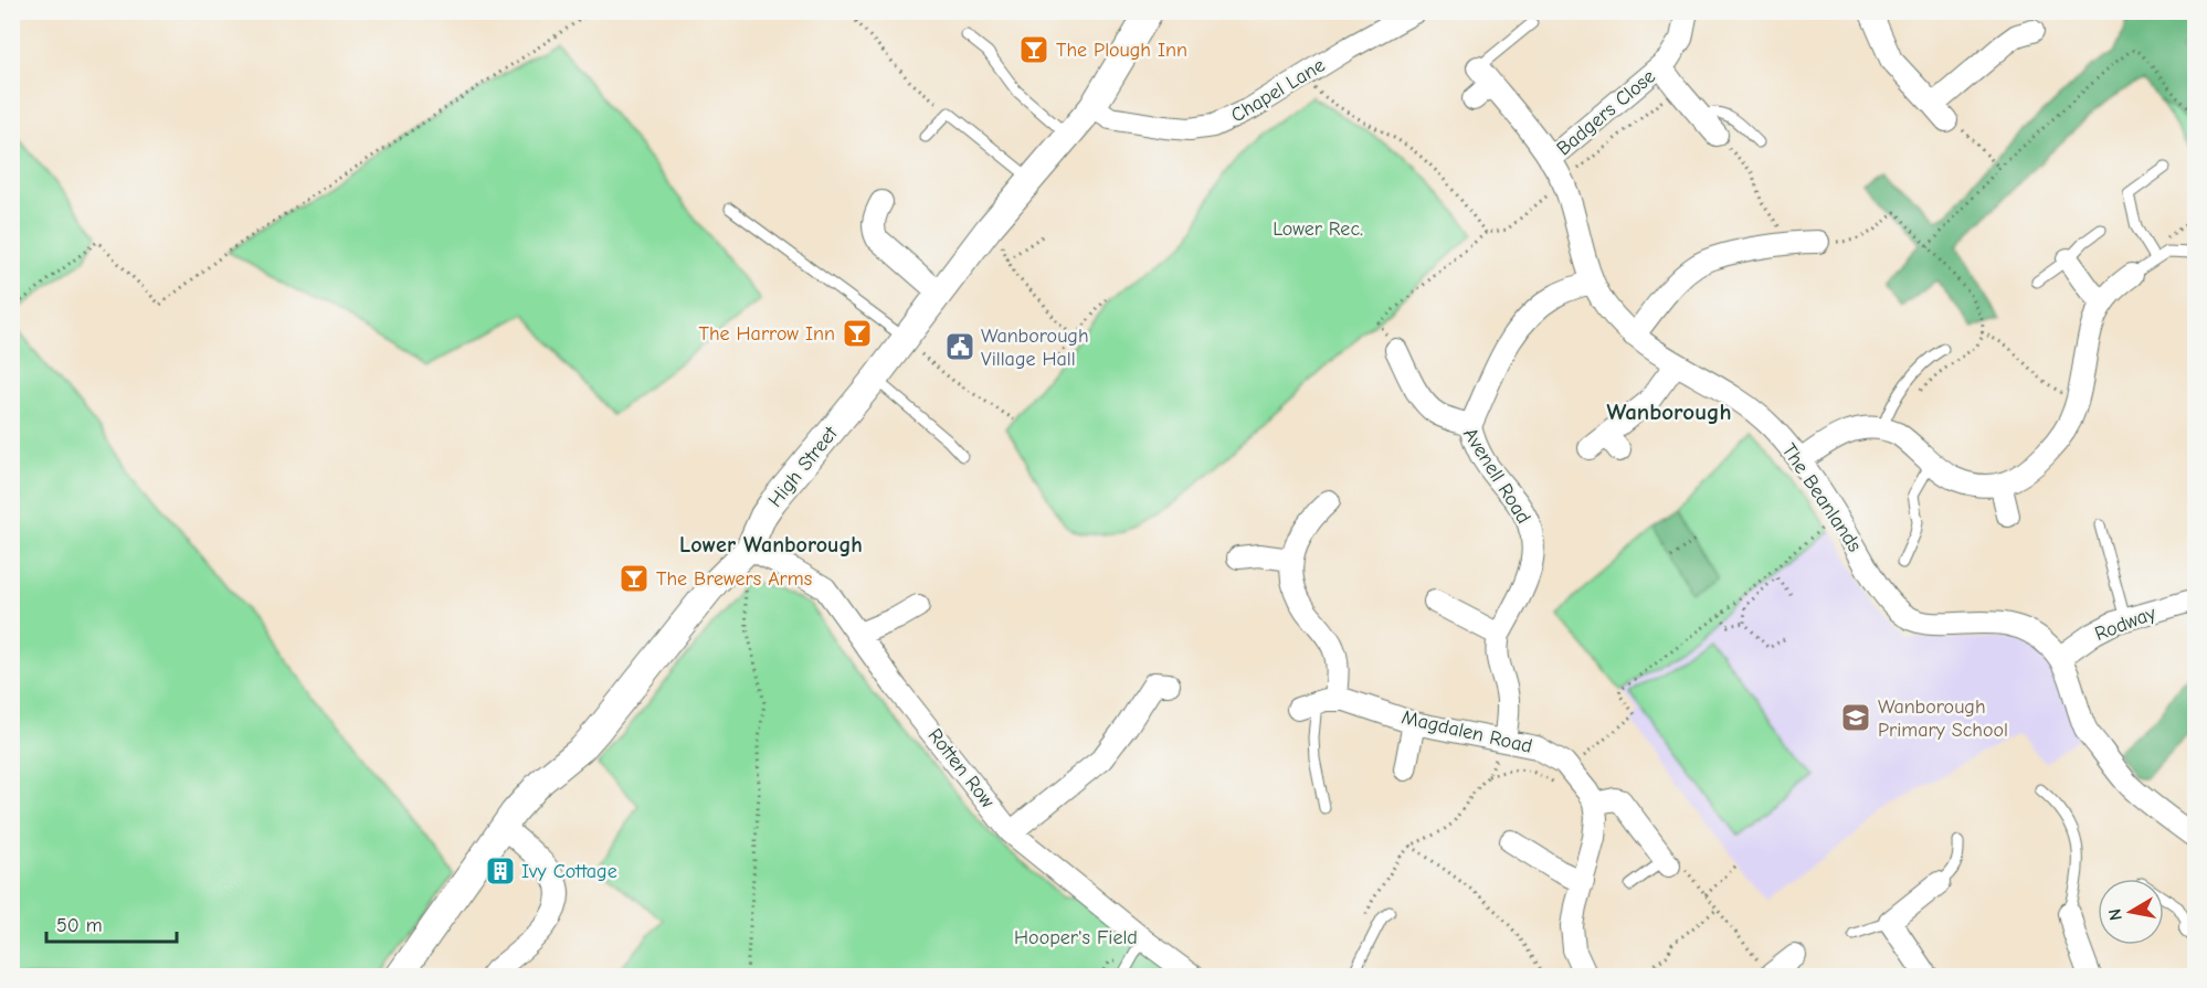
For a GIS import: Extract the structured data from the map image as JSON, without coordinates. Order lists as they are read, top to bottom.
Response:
{
  "streets": {
    "street": [
      "Chapel Lane",
      "Badgers Close",
      "High Street",
      "Avenell Road",
      "The Beanlands",
      "Rodway",
      "Magdalen Road",
      "Rotten Row"
    ]
  },
  "crossings": [
    ["Chapel Lane", "High Street"],
    ["Badgers Close", "The Beanlands"],
    ["High Street", "Rotten Row"],
    ["Avenell Road", "Magdalen Road"],
    ["The Beanlands", "Rodway"]
  ],
  "districts": ["Wanborough", "Lower Wanborough"],
  "parks": ["Lower Rec.", "Hooper's Field"],
  "places": {
    "bar": ["The Plough Inn", "The Harrow Inn", "The Brewers Arms"],
    "public building": ["Wanborough Village Hall"],
    "school or university": ["Wanborough Primary School"],
    "building": ["Ivy Cottage"]
  },
  "scale_bar": "50 m",
  "north": "left"
}
